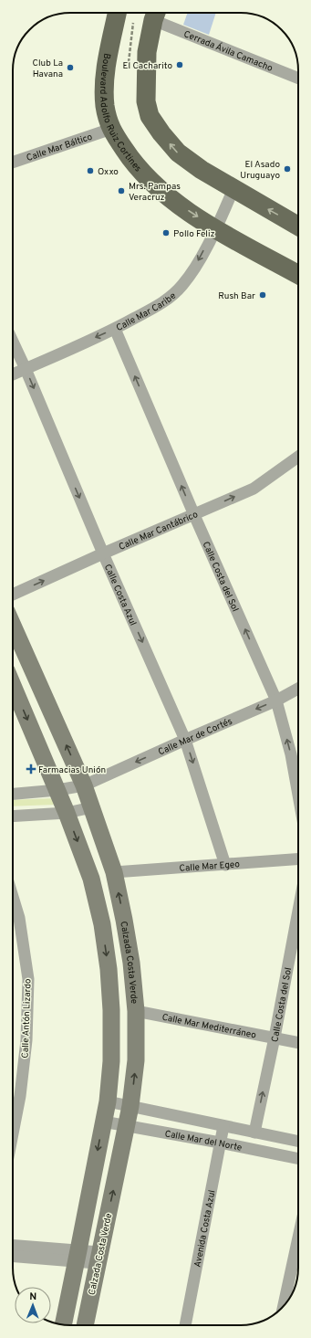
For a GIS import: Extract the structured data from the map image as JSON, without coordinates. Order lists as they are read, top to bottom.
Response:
{
  "streets": {
    "main road": ["Boulevard Adolfo Ruiz Cortines", "Calzada Costa Verde"],
    "street": [
      "Cerrada Ávila Camacho",
      "Calle Mar Báltico",
      "Calle Mar Caribe",
      "Calle Mar Cantábrico",
      "Calle Costa del Sol",
      "Calle Costa Azul",
      "Calle Mar de Cortés",
      "Calle Mar Egeo",
      "Calle Antón Lizardo",
      "Calle Mar Mediterráneo",
      "Calle Mar del Norte",
      "Avenida Costa Azul"
    ]
  },
  "crossings": [
    ["Boulevard Adolfo Ruiz Cortines", "Calle Mar Báltico"],
    ["Boulevard Adolfo Ruiz Cortines", "Calle Mar Caribe"],
    ["Calle Mar Caribe", "Calle Costa del Sol"],
    ["Calle Mar Caribe", "Calle Costa Azul"],
    ["Calle Mar Cantábrico", "Calle Costa del Sol"],
    ["Calle Mar Cantábrico", "Calle Costa Azul"],
    ["Calle Costa del Sol", "Calle Mar de Cortés"],
    ["Calle Costa del Sol", "Calle Mar Mediterráneo"],
    ["Calle Costa del Sol", "Calle Mar del Norte"],
    ["Calle Costa Azul", "Calle Mar de Cortés"],
    ["Calle Costa Azul", "Calle Mar Egeo"],
    ["Calle Mar de Cortés", "Calzada Costa Verde"],
    ["Calle Mar Egeo", "Calzada Costa Verde"],
    ["Calzada Costa Verde", "Calle Mar Mediterráneo"],
    ["Calzada Costa Verde", "Calle Mar del Norte"],
    ["Calle Mar del Norte", "Avenida Costa Azul"]
  ],
  "one_way": [
    "Boulevard Adolfo Ruiz Cortines",
    "Calle Mar Caribe",
    "Calle Mar Cantábrico",
    "Calle Costa del Sol",
    "Calle Costa Azul",
    "Calle Mar de Cortés"
  ],
  "places": {
    "other": [
      "El Cacharito",
      "Club La Havana",
      "El Asado Uruguayo",
      "Oxxo",
      "Mrs. Pampas Veracruz",
      "Pollo Feliz",
      "Rush Bar"
    ],
    "health": ["Farmacias Unión"]
  },
  "north": "top"
}
